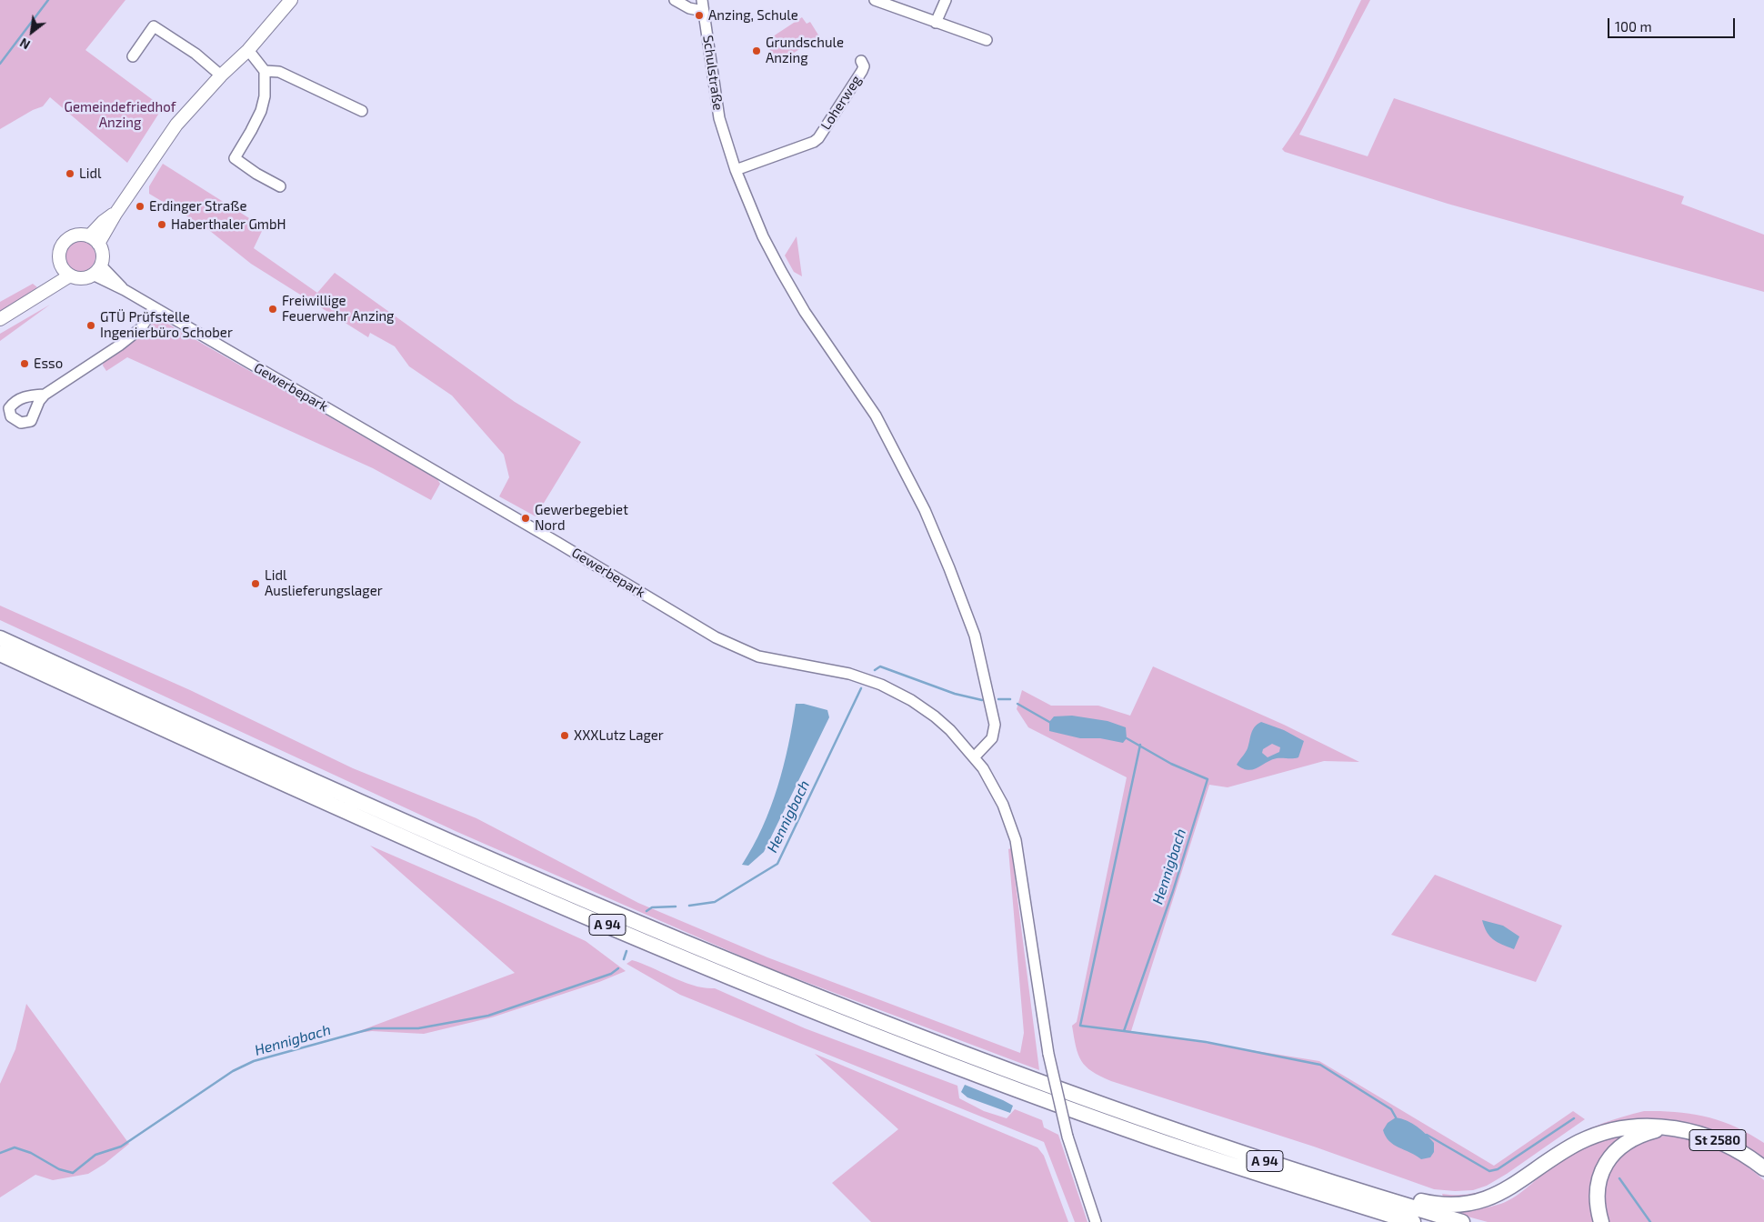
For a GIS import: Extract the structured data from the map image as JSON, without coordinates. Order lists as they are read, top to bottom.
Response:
{
  "streets": {
    "highway": ["A 94", "St 2580"],
    "street": ["Schulstraße", "Loherweg", "Gewerbepark"]
  },
  "crossings": [
    ["Schulstraße", "Loherweg"],
    ["Schulstraße", "Gewerbepark"]
  ],
  "water": ["Hennigbach"],
  "parks": ["Gemeindefriedhof Anzing"],
  "places": [
    "Anzing, Schule",
    "Grundschule Anzing",
    "Lidl",
    "Erdinger Straße",
    "Haberthaler GmbH",
    "Freiwillige Feuerwehr Anzing",
    "GTÜ Prüfstelle Ingenierbüro Schober",
    "Esso",
    "Gewerbegebiet Nord",
    "Lidl Auslieferungslager",
    "XXXLutz Lager"
  ],
  "scale_bar": "100 m",
  "north": "bottom left"
}
